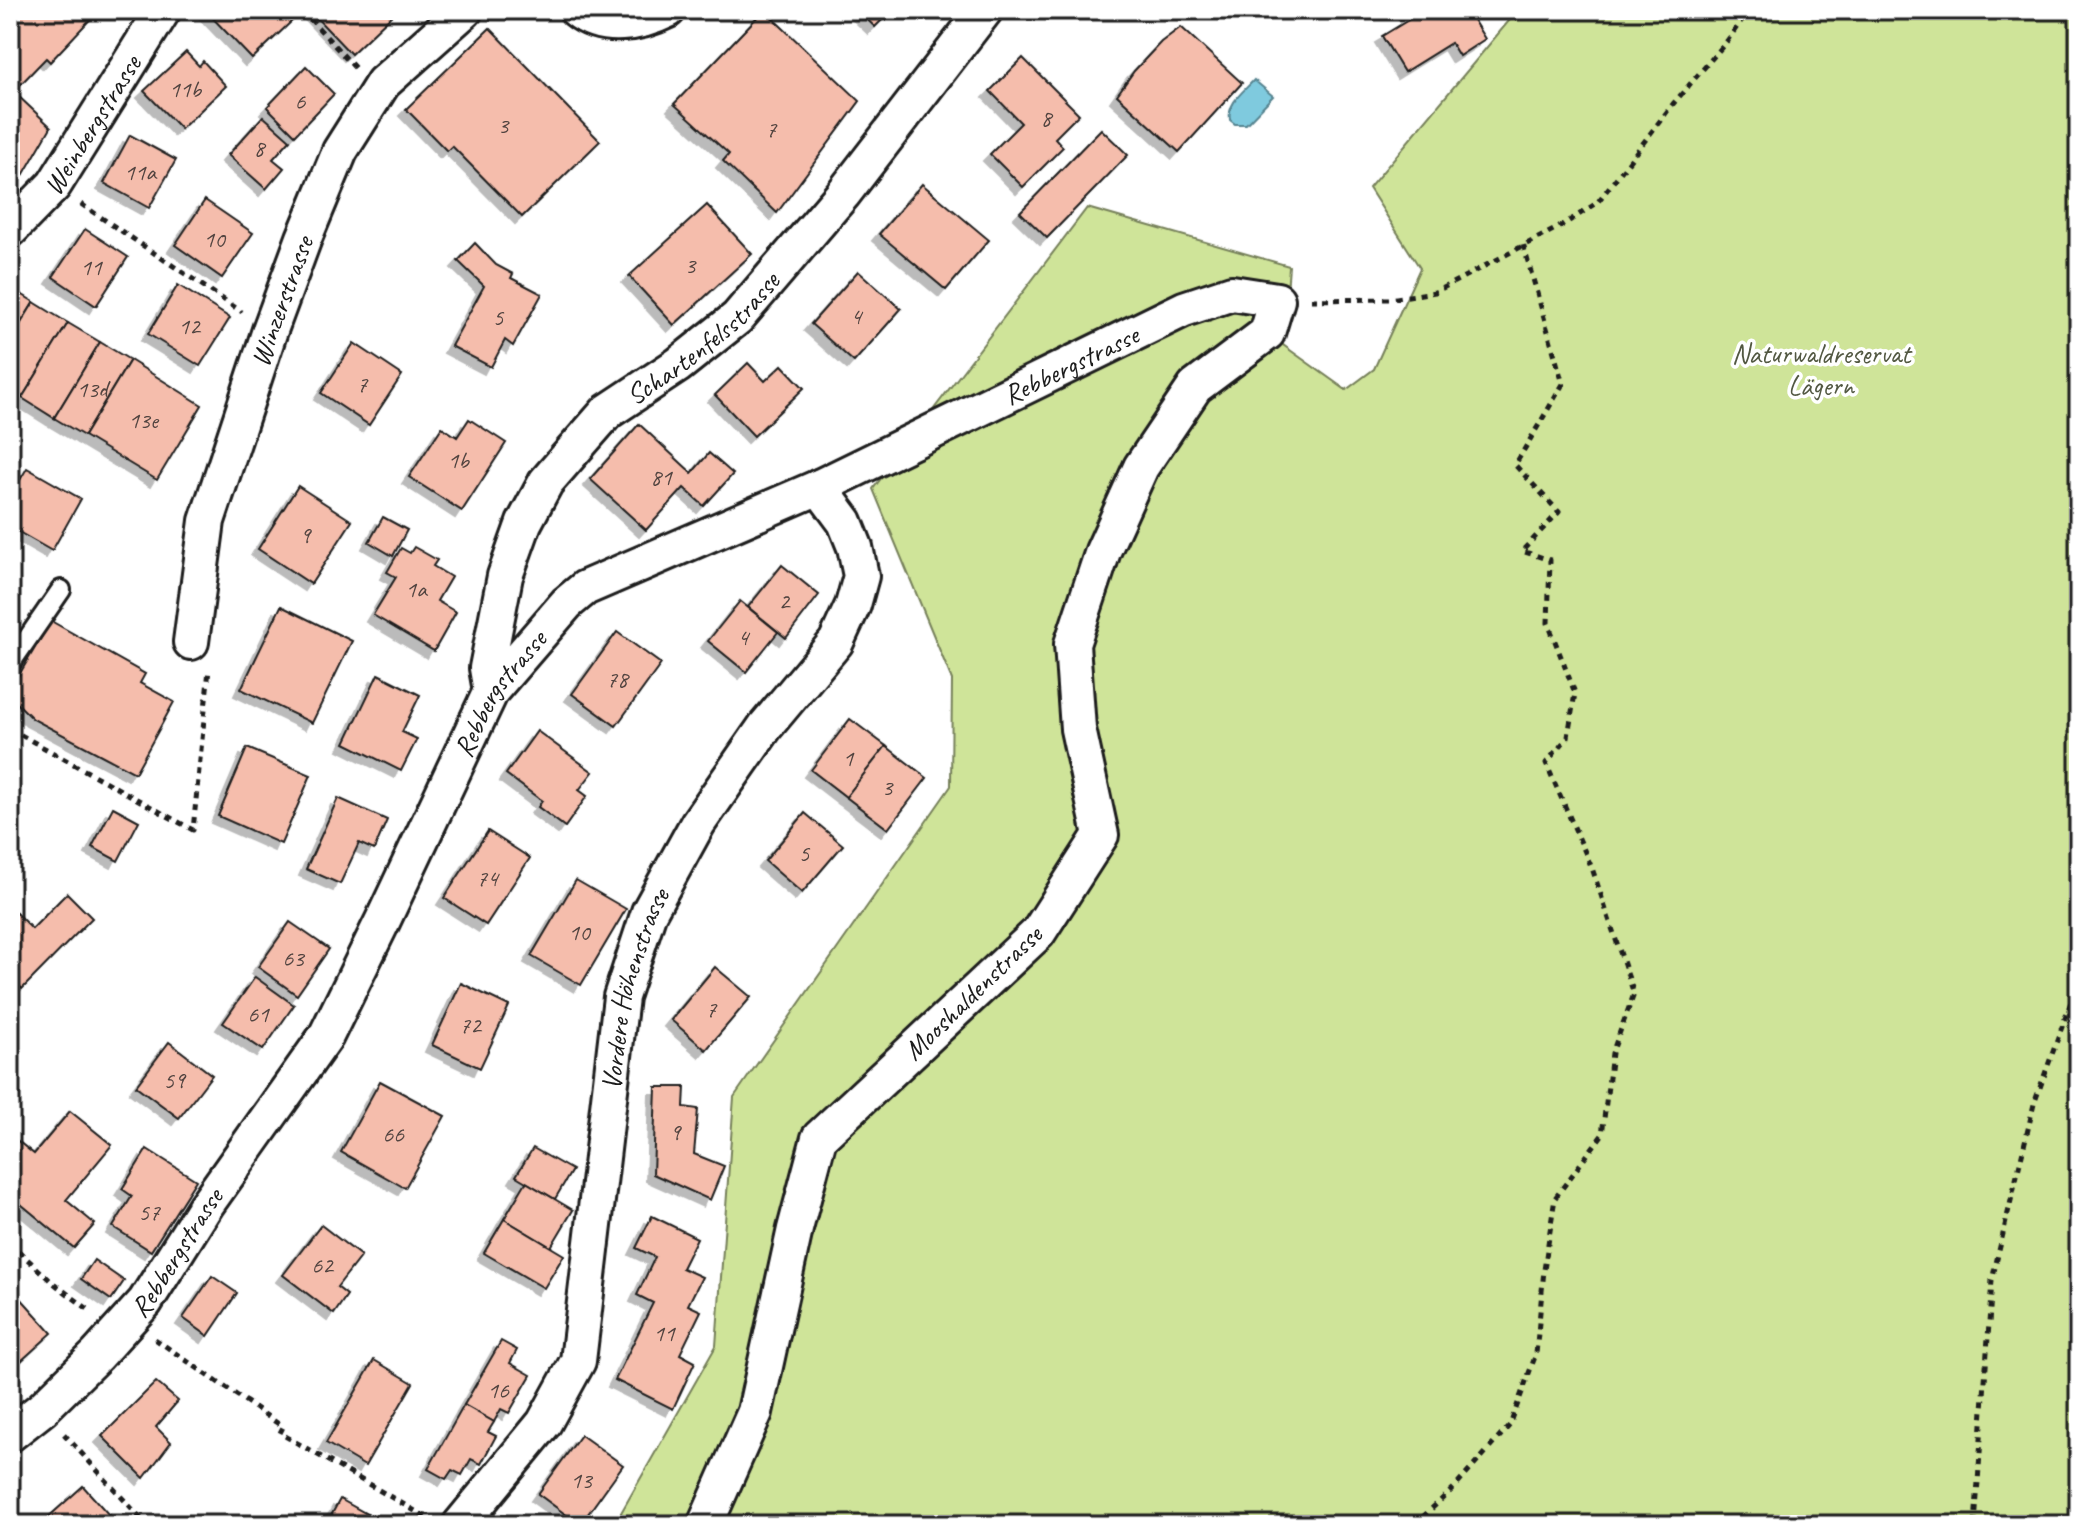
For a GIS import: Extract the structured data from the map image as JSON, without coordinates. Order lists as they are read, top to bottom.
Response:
{
  "streets": {
    "street": [
      "Weinbergstrasse",
      "Winzerstrasse",
      "Schartenfelsstrasse",
      "Rebbergstrasse",
      "Vordere Höhenstrasse",
      "Mooshaldenstrasse"
    ]
  },
  "crossings": [
    ["Schartenfelsstrasse", "Rebbergstrasse"],
    ["Rebbergstrasse", "Vordere Höhenstrasse"],
    ["Rebbergstrasse", "Mooshaldenstrasse"]
  ],
  "parks": ["Naturwaldreservat Lägern"],
  "house_numbers": [
    "11b",
    "6",
    "8",
    "3",
    "7",
    "8",
    "11a",
    "10",
    "3",
    "11",
    "4",
    "5",
    "12",
    "7",
    "13d",
    "13e",
    "1b",
    "81",
    "9",
    "1a",
    "2",
    "4",
    "78",
    "1",
    "3",
    "5",
    "74",
    "10",
    "63",
    "7",
    "61",
    "72",
    "59",
    "9",
    "66",
    "57",
    "62",
    "11",
    "16",
    "13"
  ]
}
